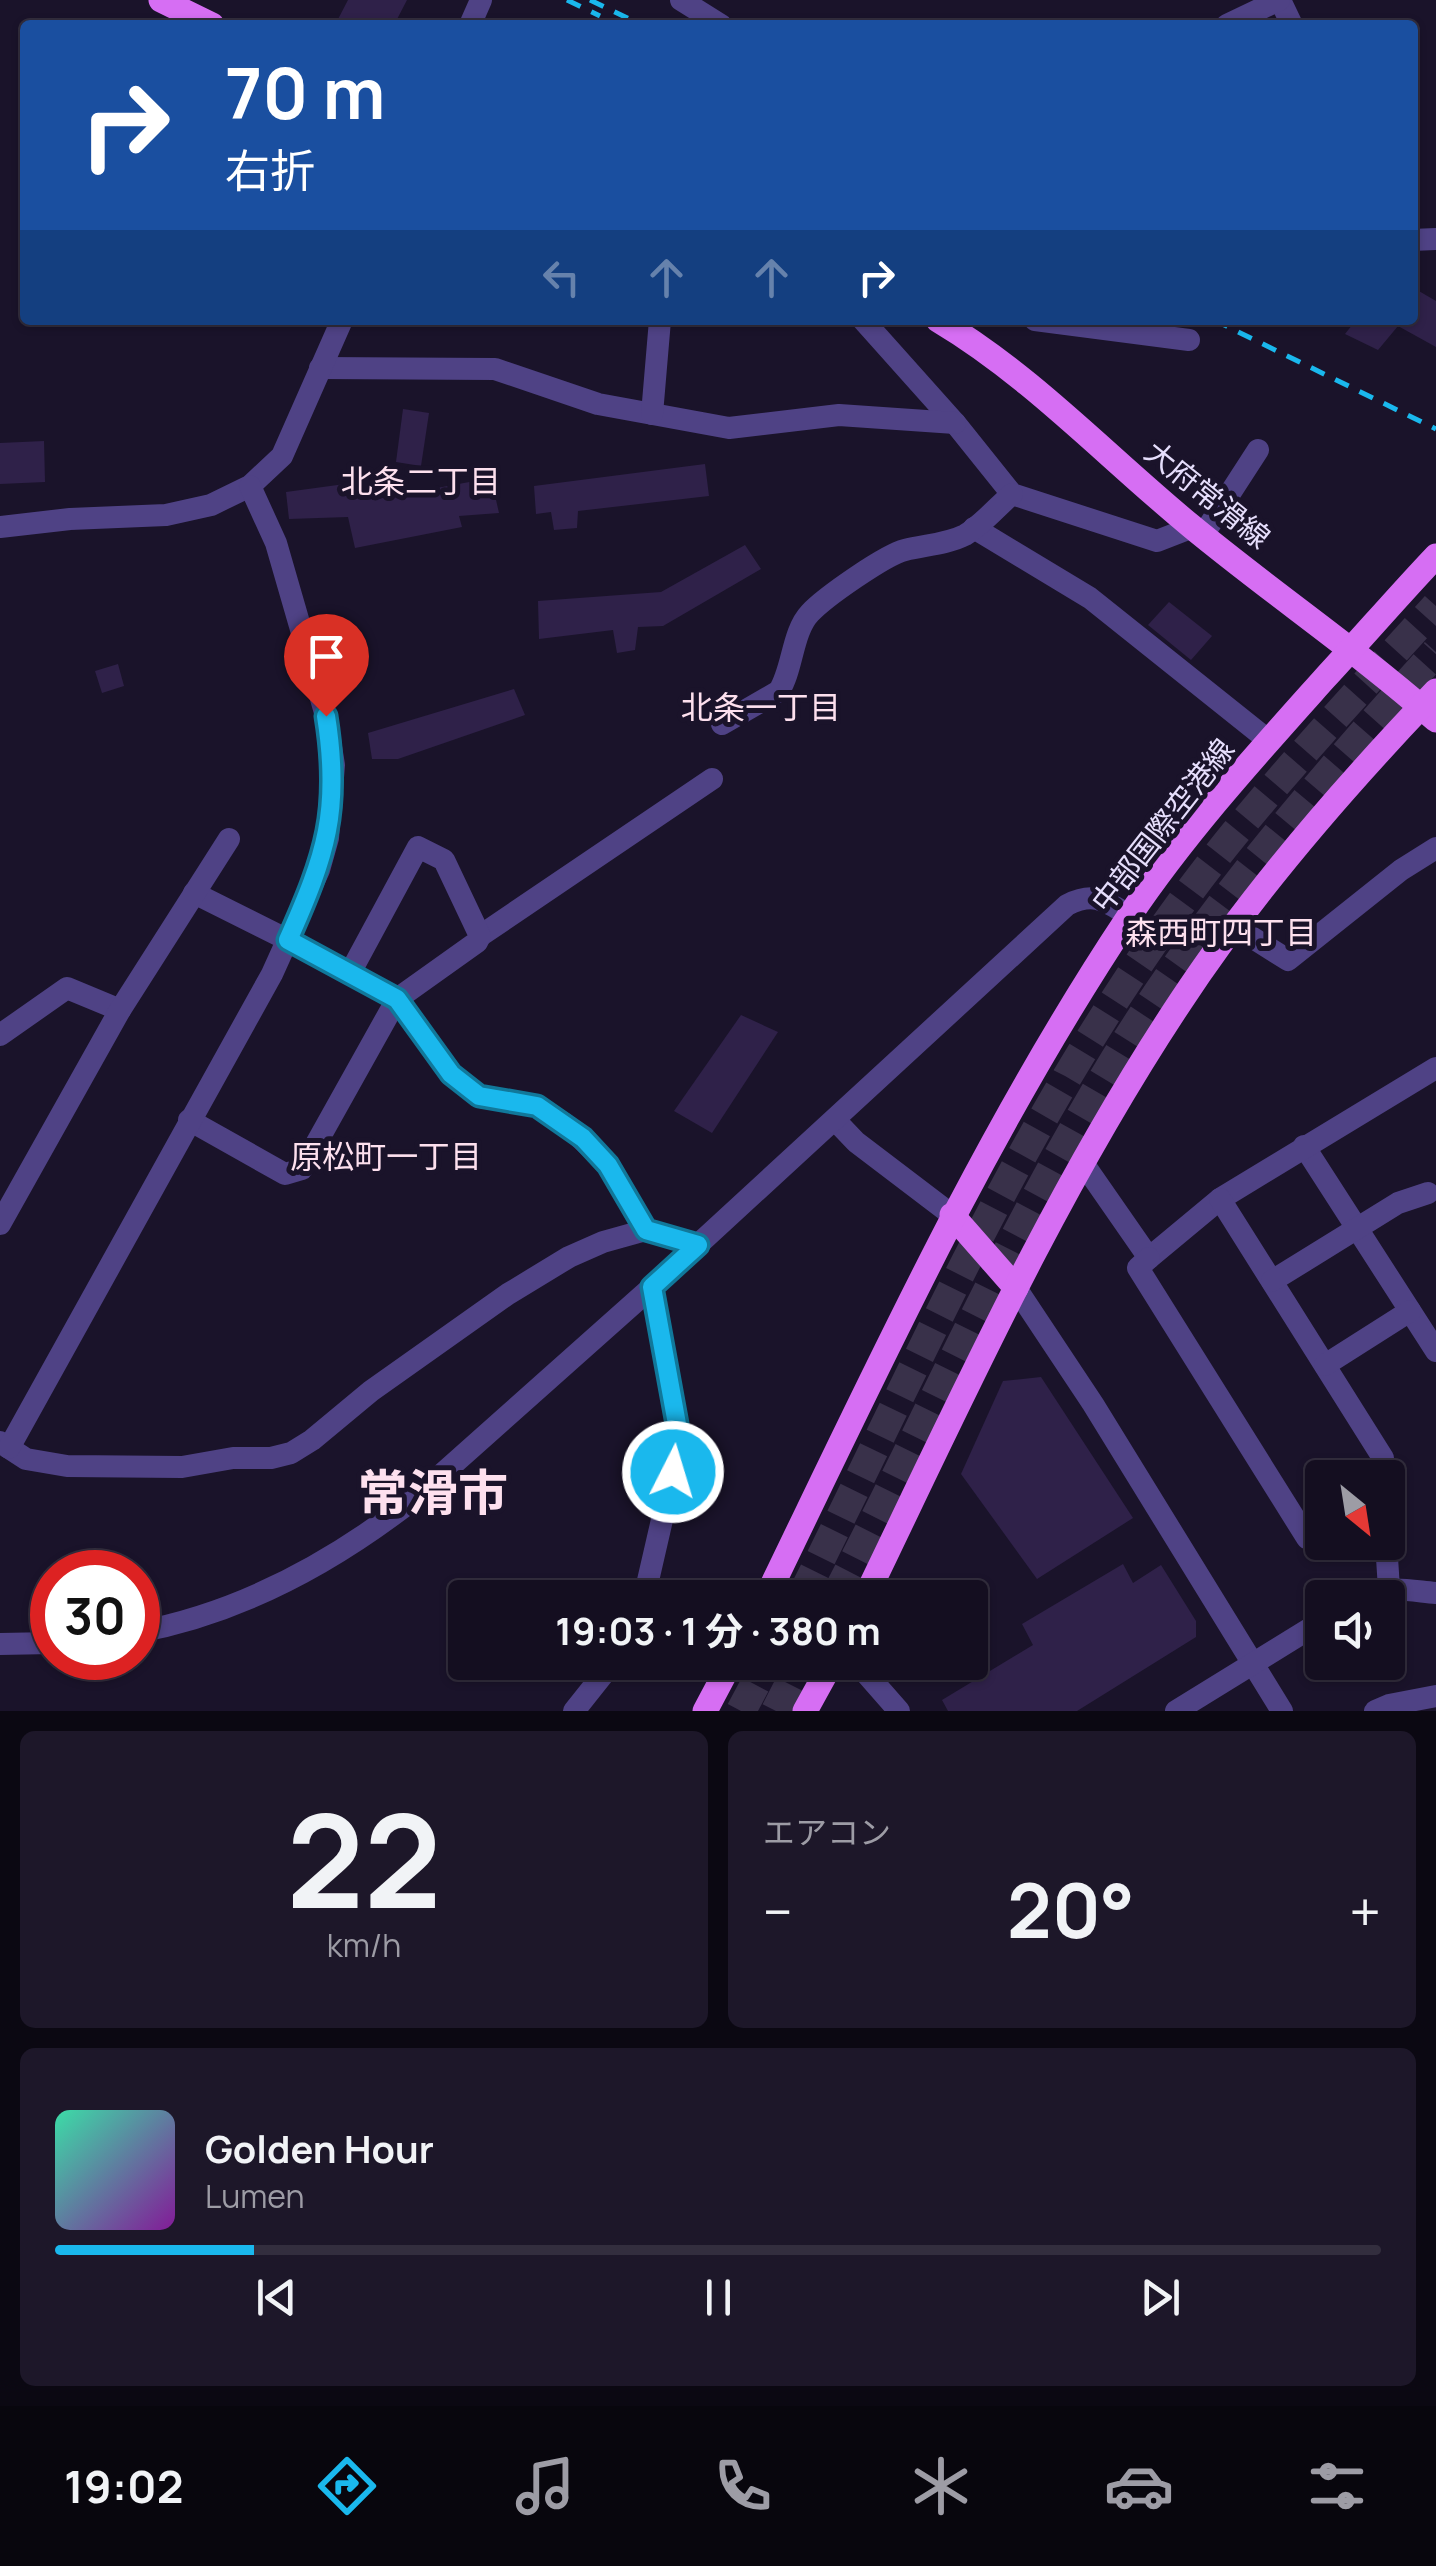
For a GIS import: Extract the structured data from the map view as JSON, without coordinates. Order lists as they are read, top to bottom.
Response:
{
  "streets": {
    "main road": ["大府常滑線", "中部国際空港線"]
  },
  "crossings": [
    ["大府常滑線", "中部国際空港線"]
  ],
  "districts": [
    "北条二丁目",
    "北条一丁目",
    "森西町四丁目",
    "原松町一丁目",
    "常滑市"
  ],
  "north": "bottom right",
  "page": {
    "turn": ["70 m", "右折"],
    "limit": "30",
    "trip": "19:03 · 1 分 · 380 m",
    "tile": [
      ["22", "km/h"],
      "エアコン"
    ],
    "heat": ["−", "20°", "+"],
    "song": ["Golden Hour", "Lumen"],
    "tabs": "19:02"
  }
}
